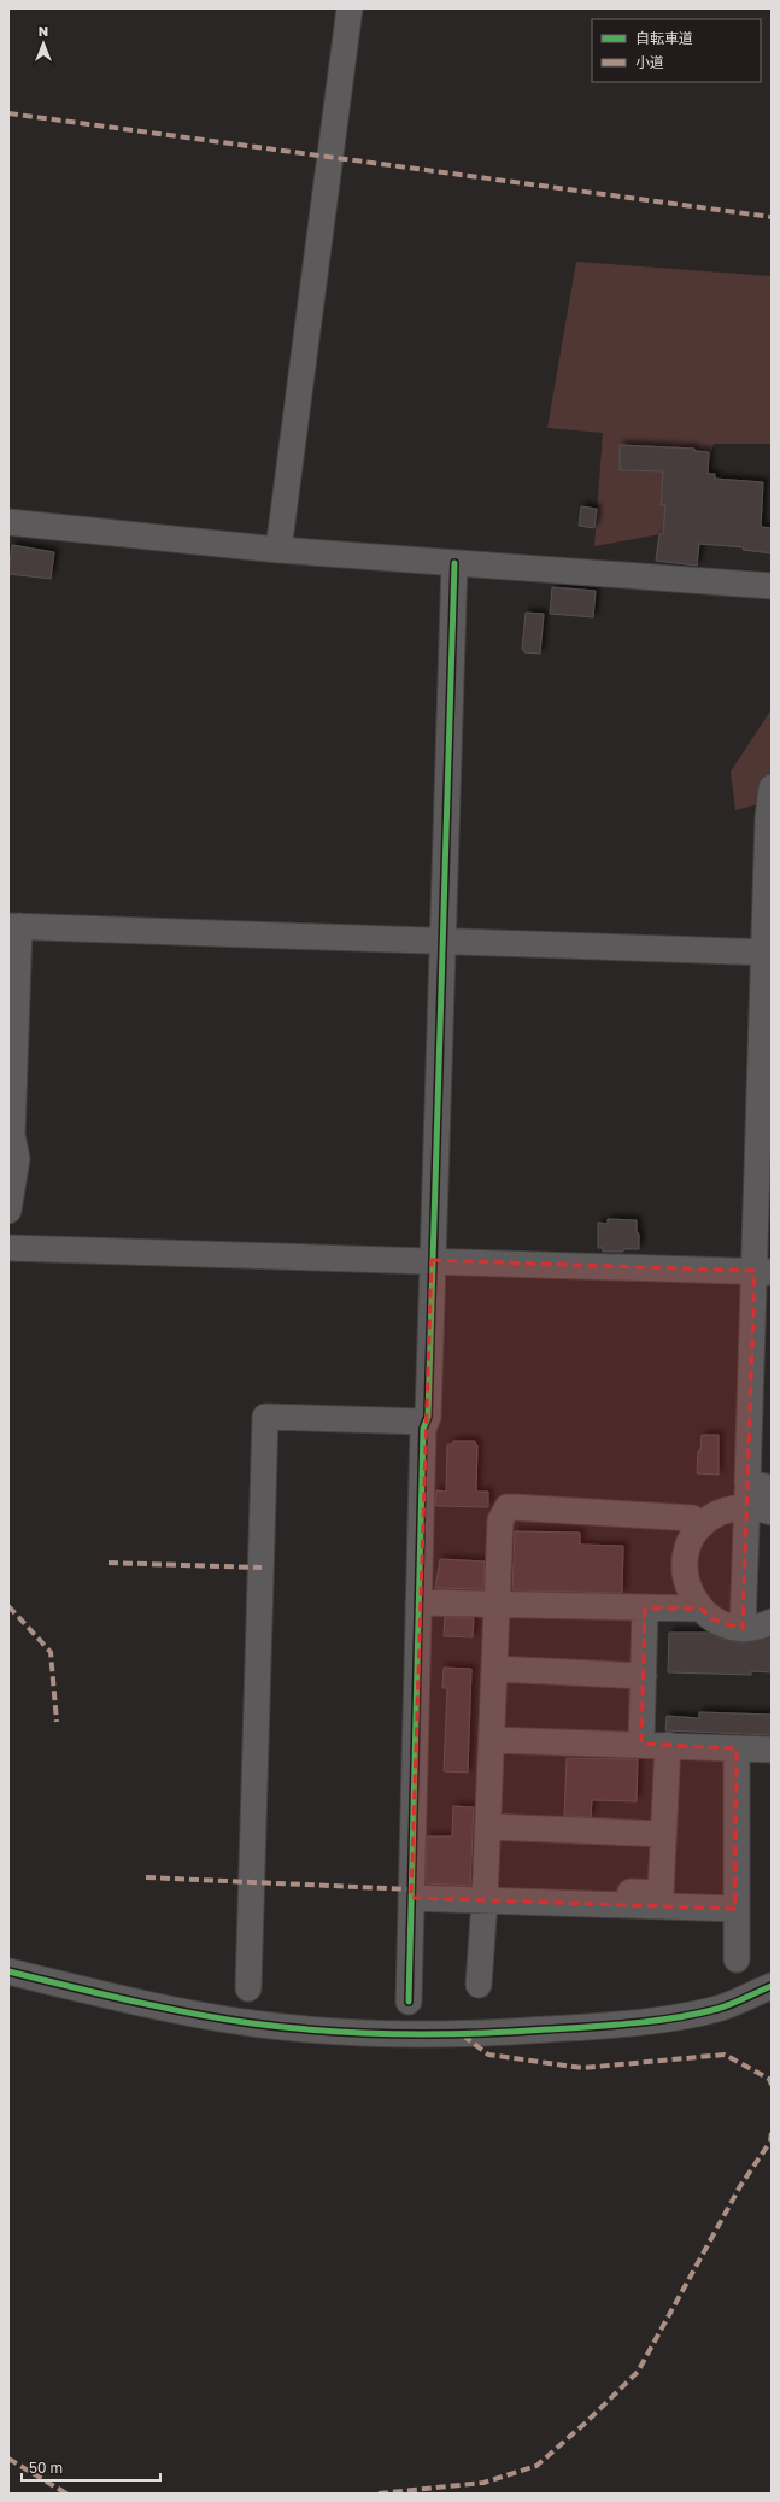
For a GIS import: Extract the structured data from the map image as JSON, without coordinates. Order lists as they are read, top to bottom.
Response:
{
  "legend": ["自転車道", "小道"],
  "scale_bar": "50 m",
  "north": "top"
}
